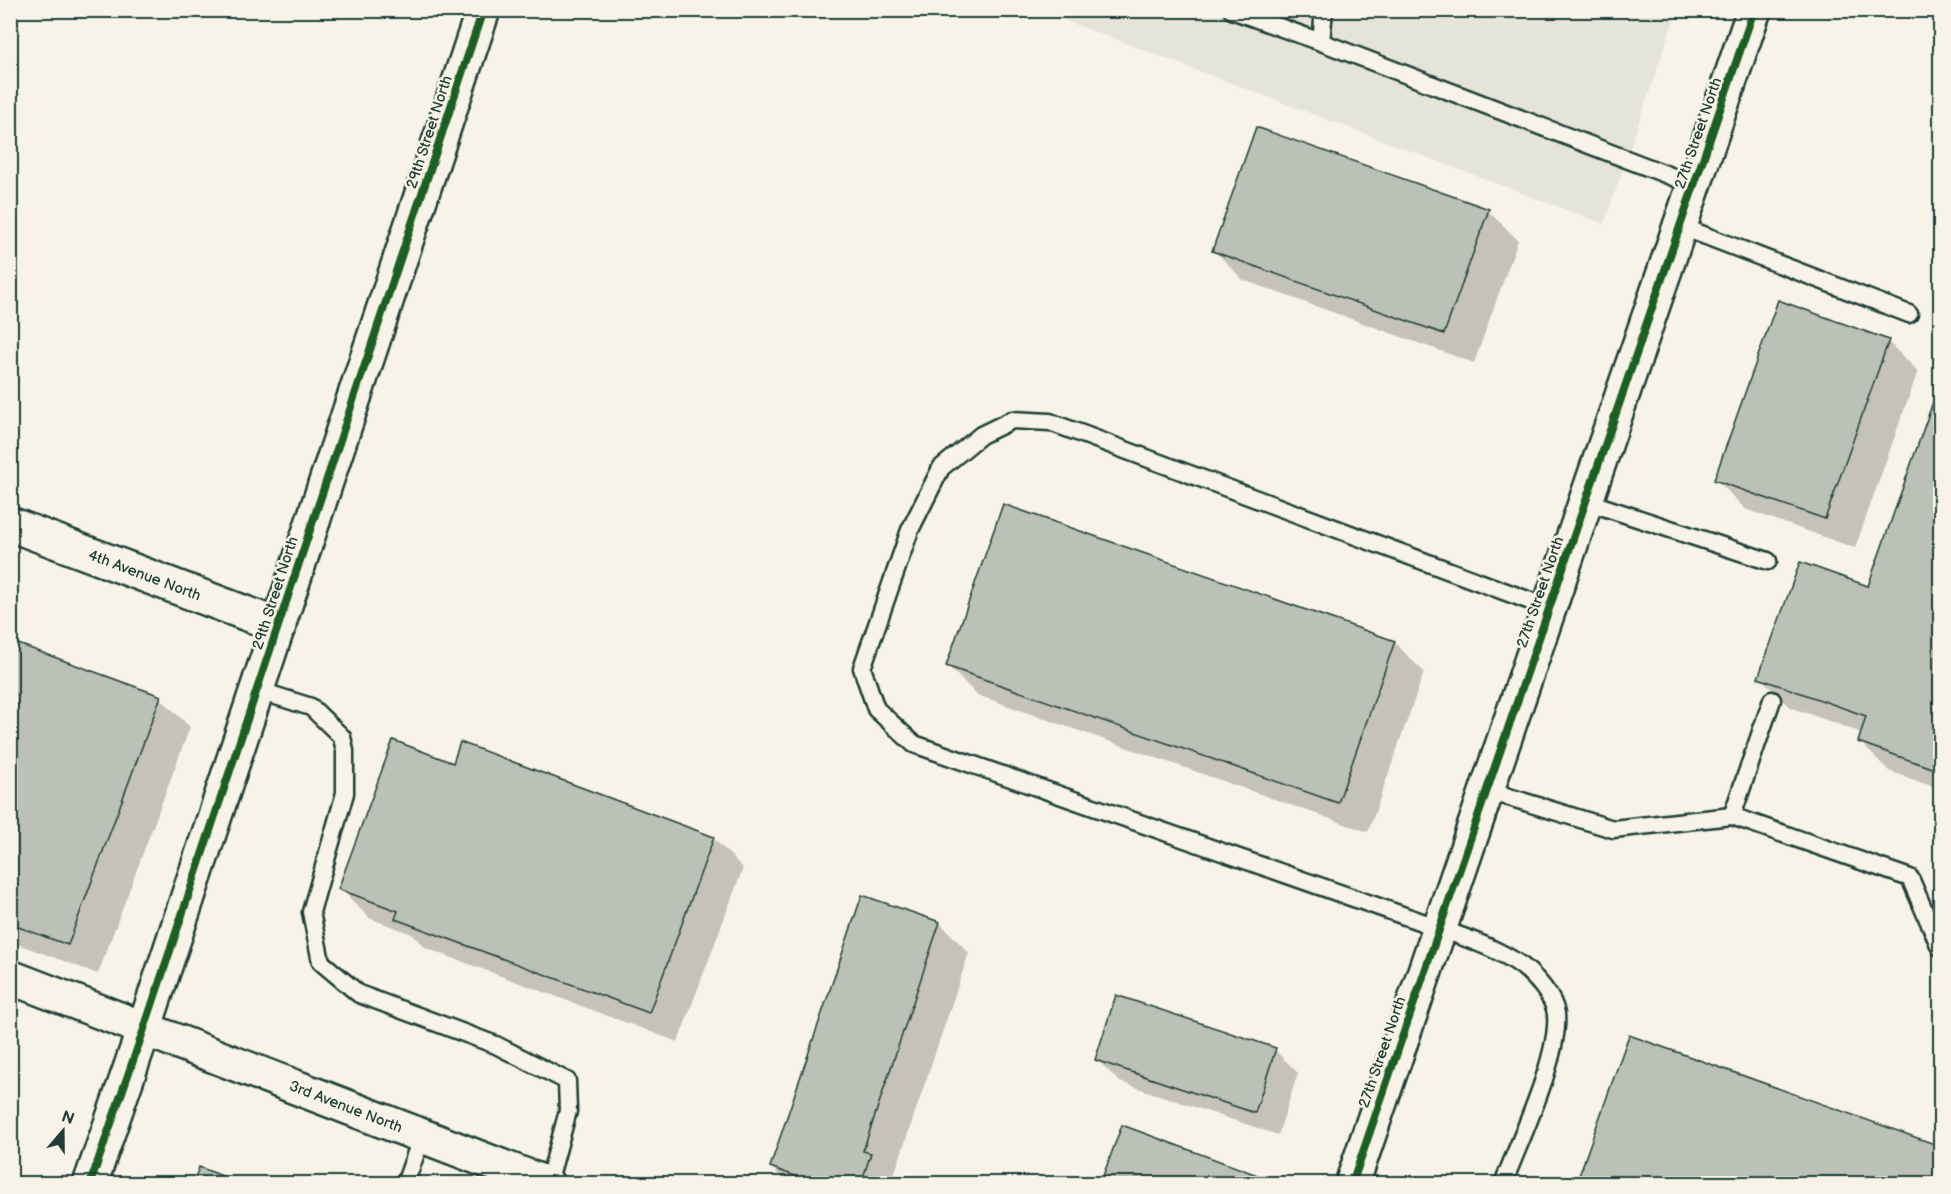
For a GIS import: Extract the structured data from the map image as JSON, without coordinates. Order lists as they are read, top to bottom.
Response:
{
  "streets": {
    "street": [
      "29th Street North",
      "27th Street North",
      "4th Avenue North",
      "3rd Avenue North"
    ]
  },
  "crossings": [
    ["29th Street North", "4th Avenue North"],
    ["29th Street North", "3rd Avenue North"]
  ],
  "north": "top"
}
